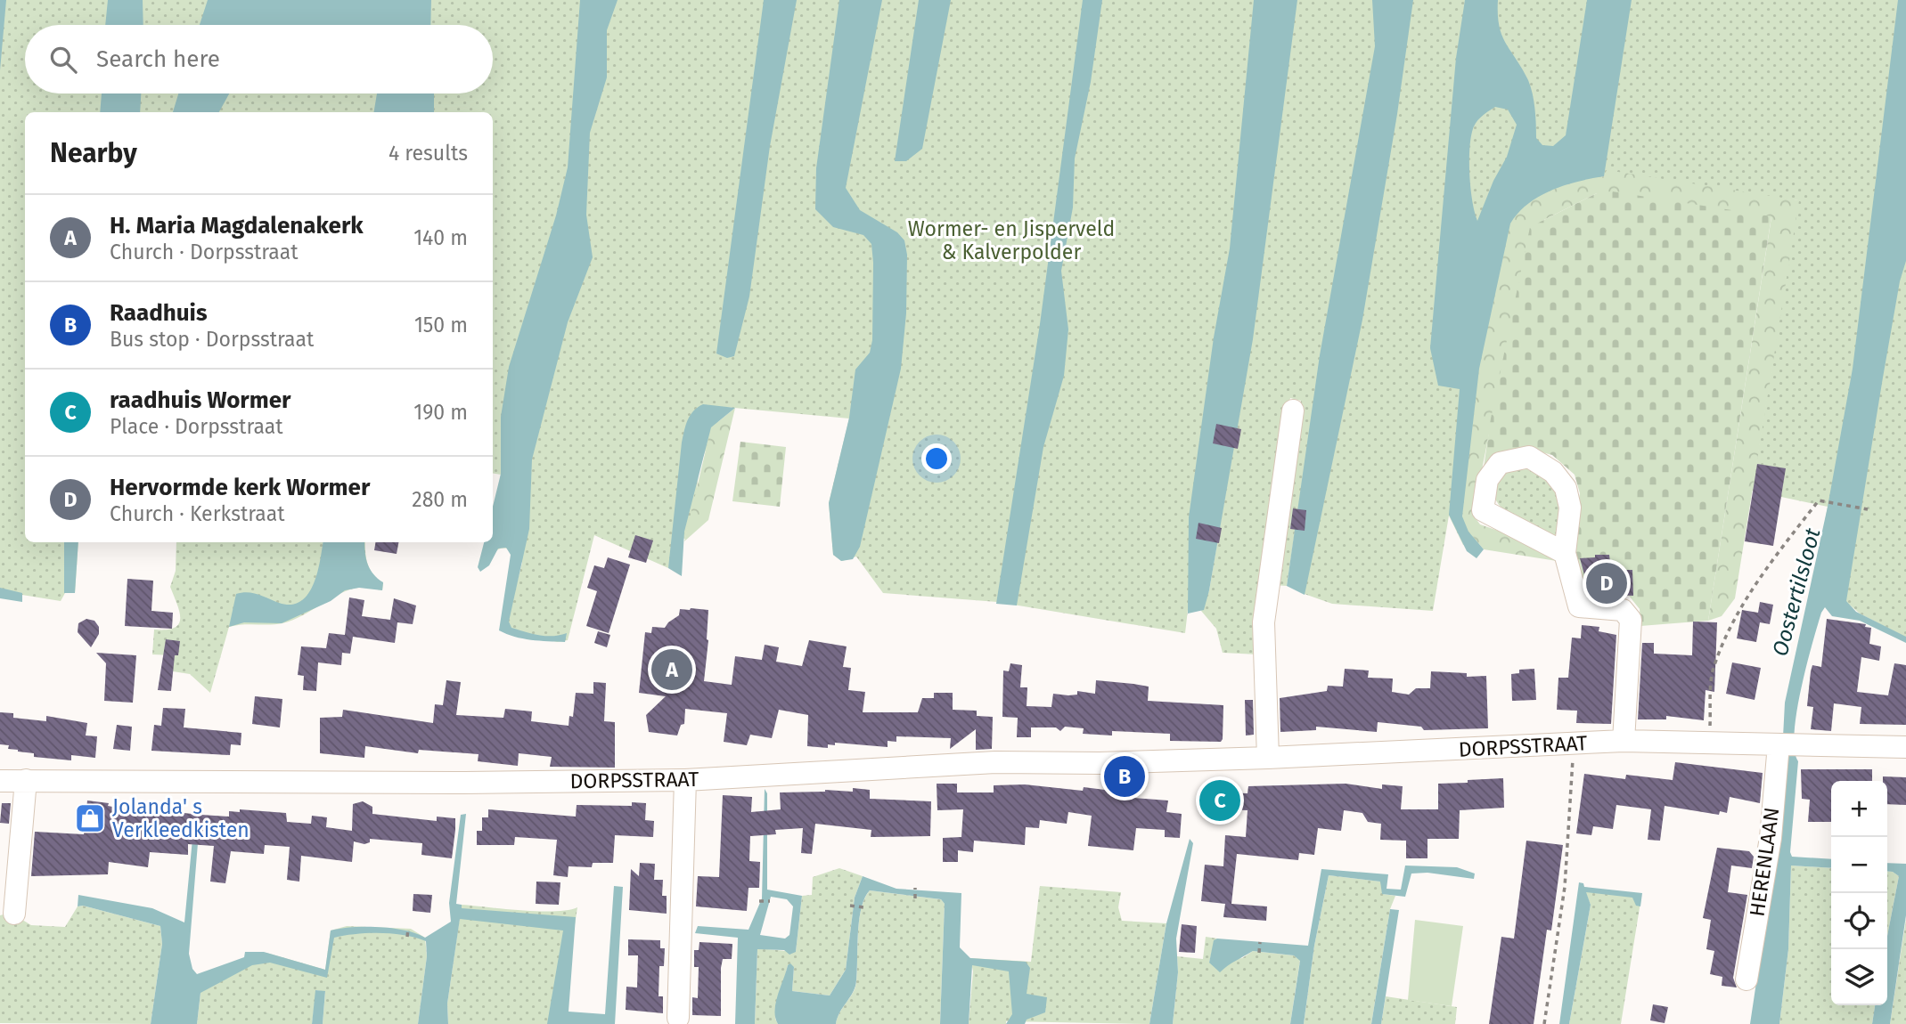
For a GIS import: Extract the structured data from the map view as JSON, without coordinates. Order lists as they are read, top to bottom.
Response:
{
  "streets": {
    "street": ["DORPSSTRAAT", "HERENLAAN"]
  },
  "crossings": [
    ["DORPSSTRAAT", "HERENLAAN"]
  ],
  "water": ["Oostertilsloot"],
  "parks": ["Wormer- en Jisperveld & Kalverpolder"],
  "places": {
    "shop": ["Jolanda' s Verkleedkisten"]
  },
  "page": {
    "search": "Search here",
    "heading": ["Nearby", "4 results"],
    "list": [
      {
        "mark": "A",
        "name": "H. Maria Magdalenakerk",
        "note": "Church · Dorpsstraat",
        "value": "140 m"
      },
      {
        "mark": "B",
        "name": "Raadhuis",
        "note": "Bus stop · Dorpsstraat",
        "value": "150 m"
      },
      {
        "mark": "C",
        "name": "raadhuis Wormer",
        "note": "Place · Dorpsstraat",
        "value": "190 m"
      },
      {
        "mark": "D",
        "name": "Hervormde kerk Wormer",
        "note": "Church · Kerkstraat",
        "value": "280 m"
      }
    ],
    "pins": [
      "D",
      "A",
      "B",
      "C"
    ],
    "map_buttons": ["+", "−"]
  }
}
